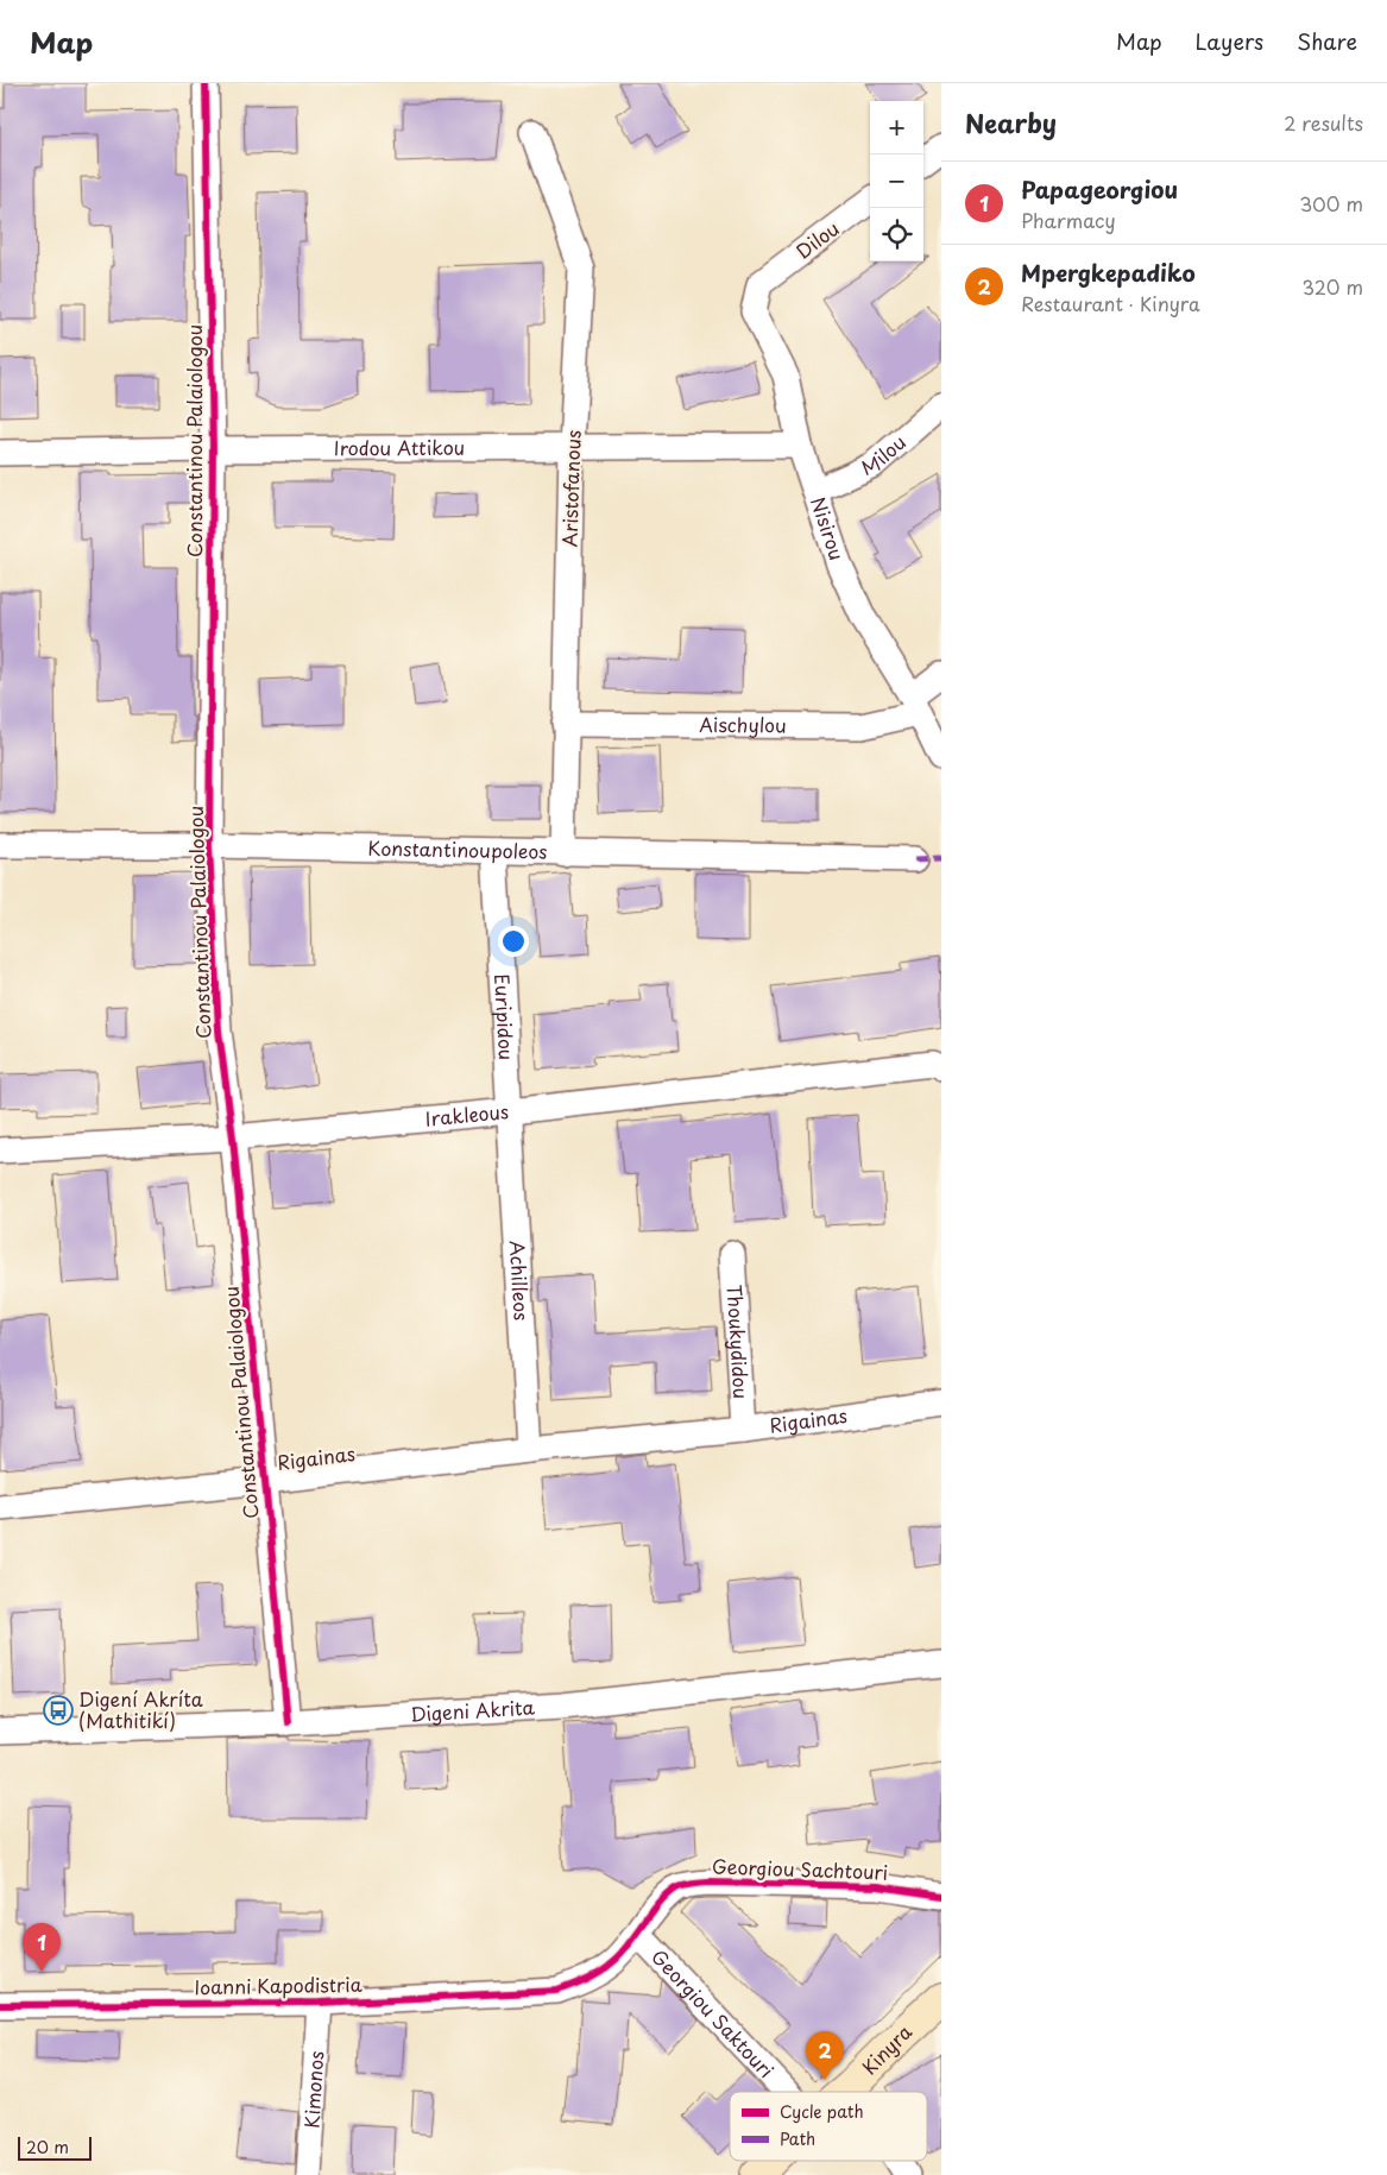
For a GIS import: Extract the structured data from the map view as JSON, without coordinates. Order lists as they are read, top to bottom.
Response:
{
  "streets": {
    "street": [
      "Dilou",
      "Constantinou Palaiologou",
      "Irodou Attikou",
      "Milou",
      "Aristofanous",
      "Nisirou",
      "Aischylou",
      "Konstantinoupoleos",
      "Euripidou",
      "Irakleous",
      "Achilleos",
      "Thoukydidou",
      "Rigainas",
      "Digeni Akrita",
      "Georgiou Sachtouri",
      "Ioanni Kapodistria",
      "Georgiou Saktouri",
      "Kinyra",
      "Kimonos"
    ]
  },
  "crossings": [
    ["Dilou", "Nisirou"],
    ["Constantinou Palaiologou", "Irodou Attikou"],
    ["Constantinou Palaiologou", "Konstantinoupoleos"],
    ["Constantinou Palaiologou", "Irakleous"],
    ["Constantinou Palaiologou", "Rigainas"],
    ["Constantinou Palaiologou", "Digeni Akrita"],
    ["Irodou Attikou", "Aristofanous"],
    ["Irodou Attikou", "Nisirou"],
    ["Milou", "Nisirou"],
    ["Aristofanous", "Aischylou"],
    ["Aristofanous", "Konstantinoupoleos"],
    ["Nisirou", "Aischylou"],
    ["Konstantinoupoleos", "Euripidou"],
    ["Euripidou", "Irakleous"],
    ["Euripidou", "Achilleos"],
    ["Irakleous", "Achilleos"],
    ["Achilleos", "Rigainas"],
    ["Thoukydidou", "Rigainas"],
    ["Georgiou Sachtouri", "Ioanni Kapodistria"],
    ["Georgiou Sachtouri", "Georgiou Saktouri"],
    ["Ioanni Kapodistria", "Kimonos"]
  ],
  "places": {
    "bus stop": ["Digení Akríta (Mathitikí)"]
  },
  "legend": ["Cycle path", "Path"],
  "scale_bar": "20 m",
  "page": {
    "header": "Map",
    "nav": ["Map", "Layers", "Share"],
    "heading": ["Nearby", "2 results"],
    "map_buttons": ["+", "−"],
    "list": [
      {
        "mark": "1",
        "name": "Papageorgiou",
        "note": "Pharmacy",
        "value": "300 m"
      },
      {
        "mark": "2",
        "name": "Mpergkepadiko",
        "note": "Restaurant · Kinyra",
        "value": "320 m"
      }
    ],
    "pins": ["1", "2"],
    "scale": "20 m"
  }
}
